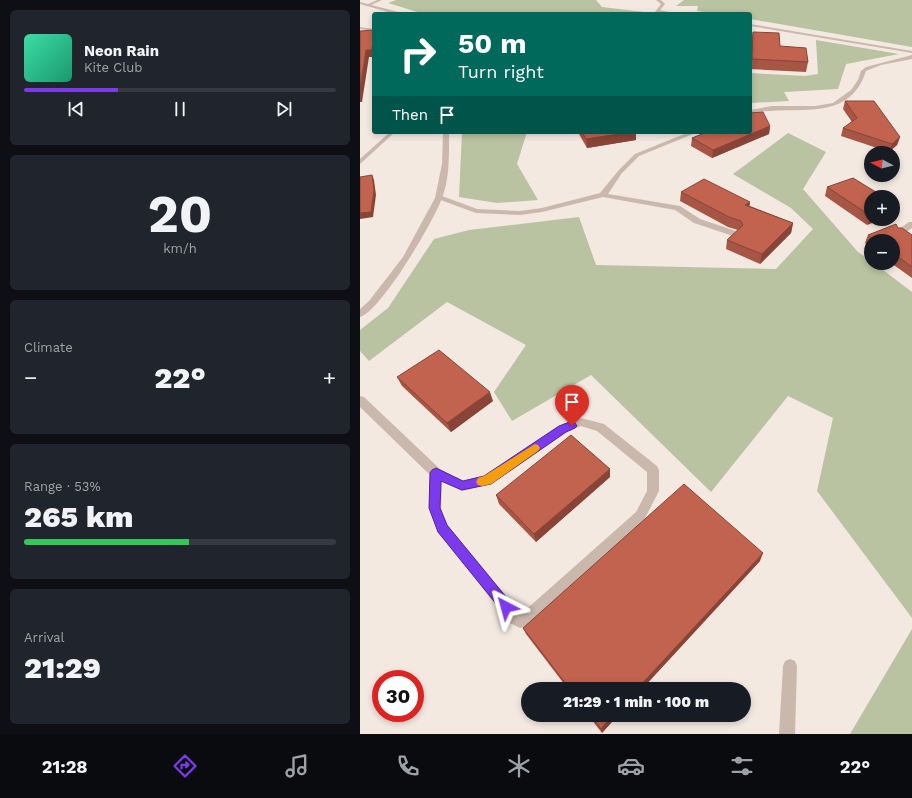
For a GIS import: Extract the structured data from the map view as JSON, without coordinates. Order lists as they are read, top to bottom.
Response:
{
  "north": "left",
  "page": {
    "turn": ["50 m", "Turn right"],
    "song": ["Neon Rain", "Kite Club"],
    "then": "Then",
    "map_buttons": ["+", "−"],
    "tile": [
      ["20", "km/h"],
      "Climate",
      ["Range · 53%", "265 km"],
      ["Arrival", "21:29"]
    ],
    "heat": ["−", "22°", "+"],
    "limit": "30",
    "trip": "21:29 · 1 min · 100 m",
    "tabs": ["21:28", "22°"]
  }
}
